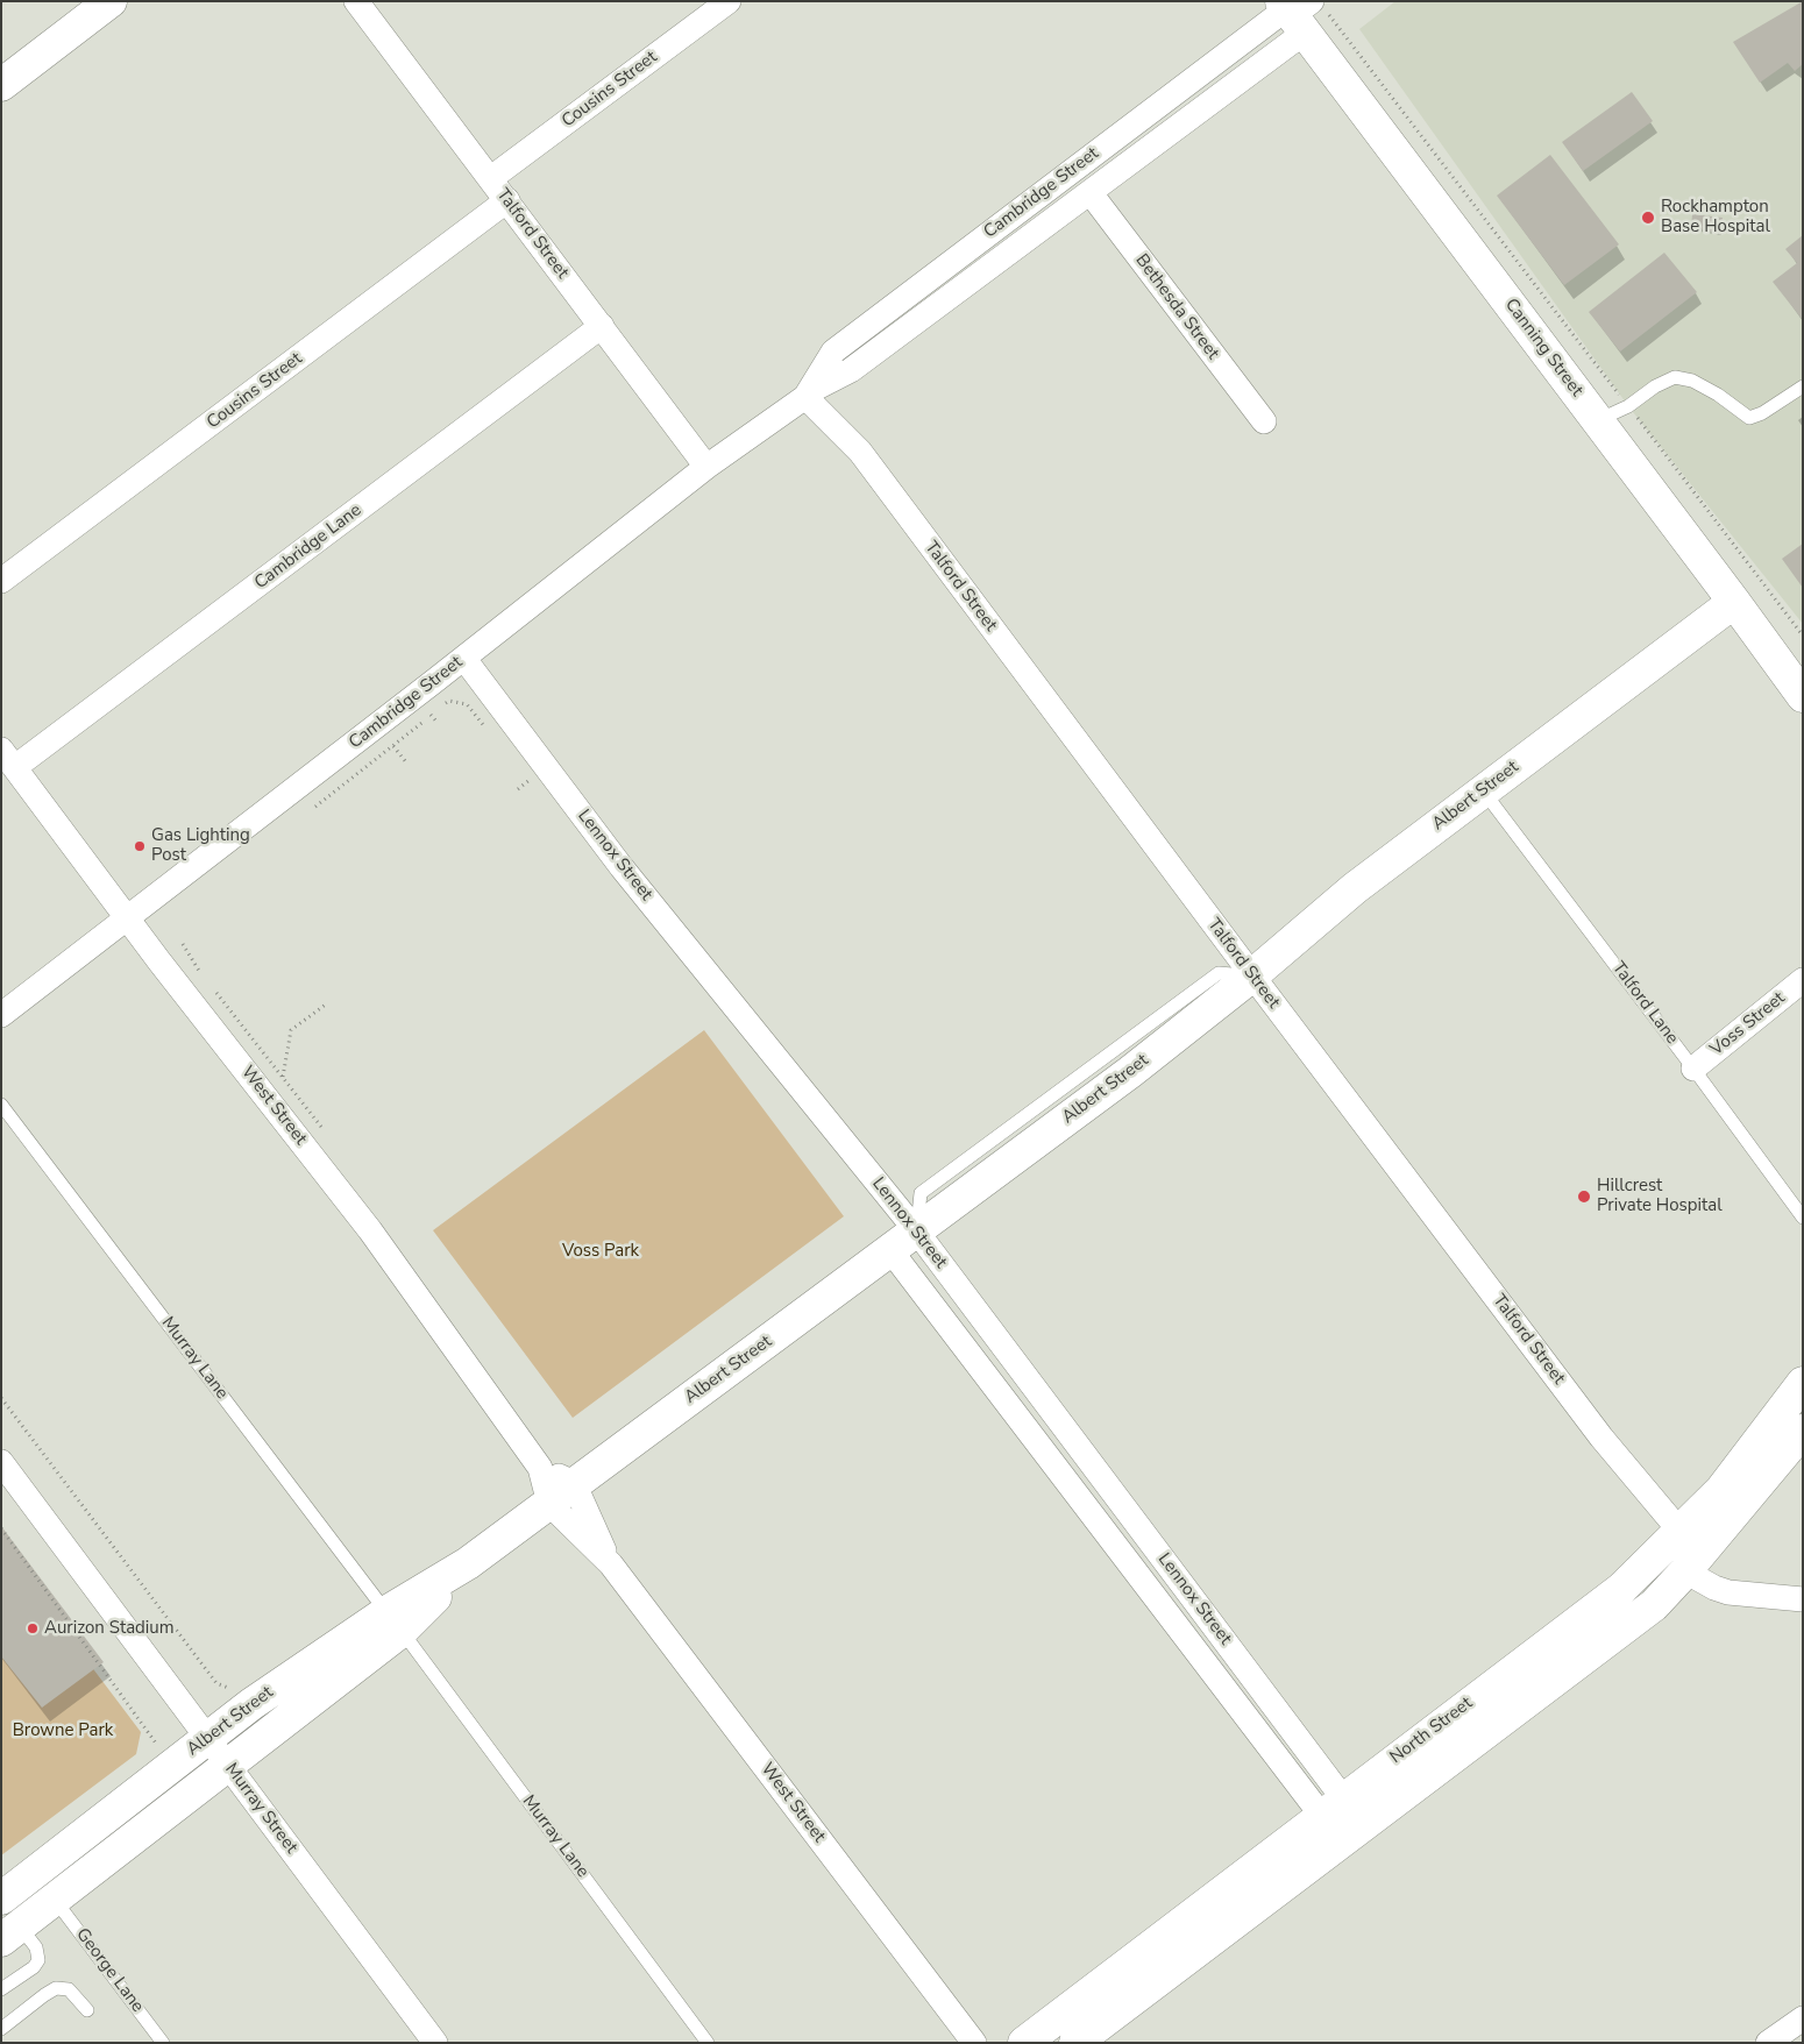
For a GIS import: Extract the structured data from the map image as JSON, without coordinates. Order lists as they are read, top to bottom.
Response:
{
  "streets": {
    "street": [
      "Cousins Street",
      "Cambridge Street",
      "Talford Street",
      "Bethesda Street",
      "Canning Street",
      "Cambridge Lane",
      "Albert Street",
      "Lennox Street",
      "Voss Street",
      "West Street",
      "North Street",
      "Murray Street"
    ],
    "lane": ["Talford Lane", "Murray Lane", "George Lane"]
  },
  "crossings": [
    ["Cousins Street", "Talford Street"],
    ["Cambridge Street", "Talford Street"],
    ["Cambridge Street", "Bethesda Street"],
    ["Cambridge Street", "Canning Street"],
    ["Cambridge Street", "Lennox Street"],
    ["Cambridge Street", "West Street"],
    ["Talford Street", "Cambridge Lane"],
    ["Talford Street", "Albert Street"],
    ["Talford Street", "North Street"],
    ["Canning Street", "Albert Street"],
    ["Cambridge Lane", "West Street"],
    ["Albert Street", "Lennox Street"],
    ["Albert Street", "Talford Lane"],
    ["Albert Street", "West Street"],
    ["Albert Street", "Murray Lane"],
    ["Albert Street", "Murray Street"],
    ["Albert Street", "George Lane"],
    ["Lennox Street", "North Street"],
    ["Talford Lane", "Voss Street"]
  ],
  "parks": ["Voss Park", "Browne Park"],
  "places": [
    "Rockhampton Base Hospital",
    "Gas Lighting Post",
    "Hillcrest Private Hospital",
    "Aurizon Stadium"
  ]
}
